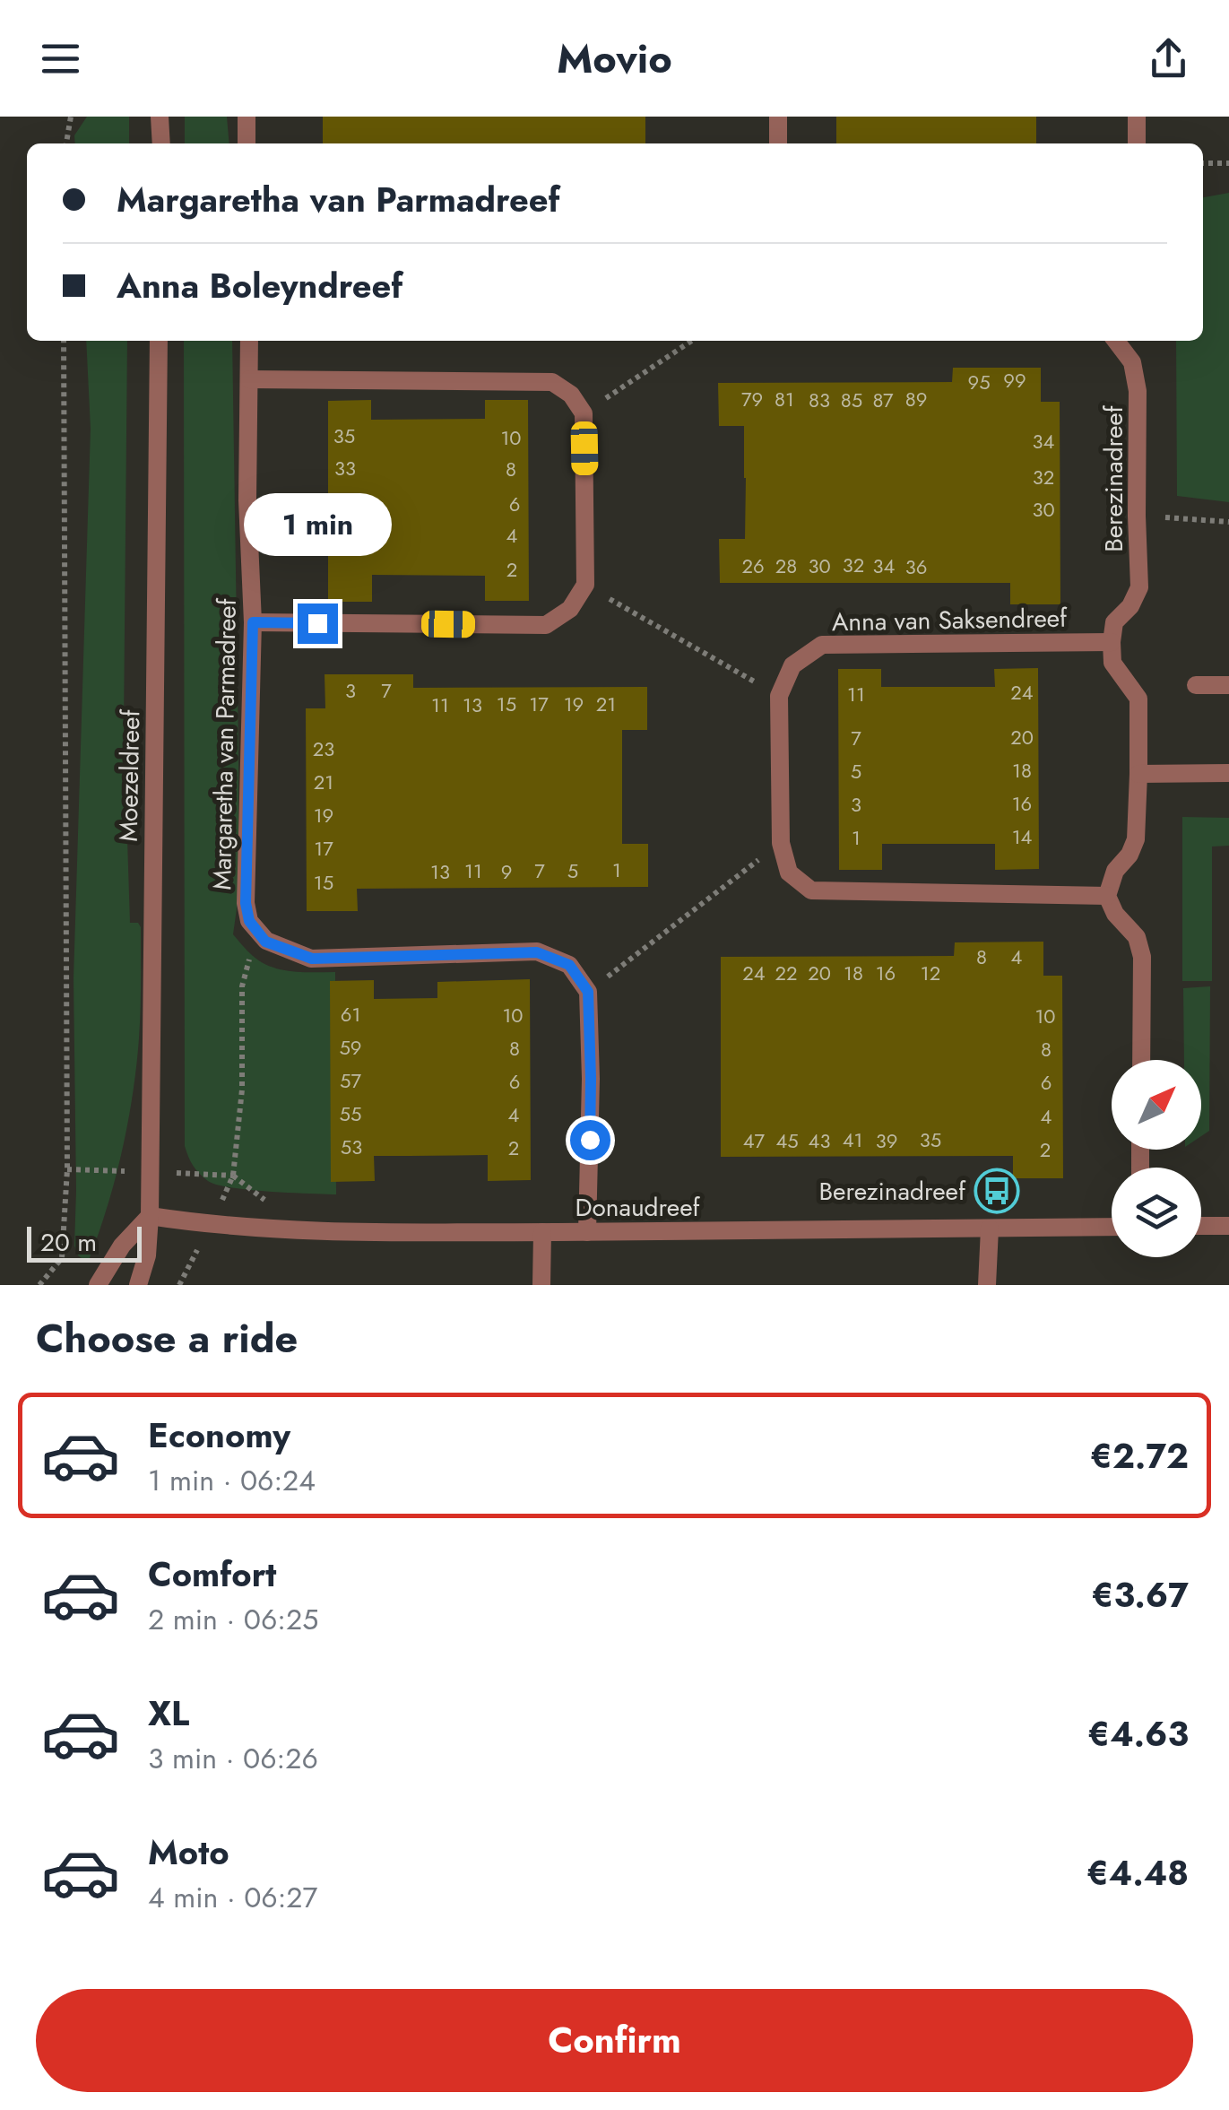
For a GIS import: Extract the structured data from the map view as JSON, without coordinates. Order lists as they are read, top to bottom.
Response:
{
  "streets": {
    "street": [
      "Berezinadreef",
      "Anna van Saksendreef",
      "Margaretha van Parmadreef",
      "Moezeldreef",
      "Donaudreef"
    ]
  },
  "crossings": [
    ["Berezinadreef", "Anna van Saksendreef"],
    ["Moezeldreef", "Donaudreef"]
  ],
  "places": {
    "bus stop": ["Berezinadreef"]
  },
  "house_numbers": [
    "99",
    "95",
    "79",
    "81",
    "89",
    "83",
    "85",
    "87",
    "35",
    "10",
    "34",
    "33",
    "8",
    "32",
    "6",
    "30",
    "4",
    "32",
    "26",
    "28",
    "30",
    "34",
    "36",
    "2",
    "3",
    "7",
    "24",
    "11",
    "15",
    "17",
    "19",
    "21",
    "11",
    "13",
    "20",
    "7",
    "23",
    "18",
    "5",
    "21",
    "16",
    "3",
    "19",
    "14",
    "1",
    "17",
    "1",
    "11",
    "7",
    "5",
    "13",
    "9",
    "15",
    "8",
    "4",
    "24",
    "22",
    "20",
    "18",
    "16",
    "12",
    "61",
    "10",
    "10",
    "59",
    "8",
    "8",
    "57",
    "6",
    "6",
    "55",
    "4",
    "4",
    "41",
    "35",
    "47",
    "45",
    "43",
    "39",
    "53",
    "2",
    "2"
  ],
  "scale_bar": "20 m",
  "north": "top right",
  "page": {
    "header": "Movio",
    "banner": ["Margaretha van Parmadreef", "Anna Boleyndreef"],
    "bubble": "1 min",
    "scale": "20 m",
    "heading": "Choose a ride",
    "list": [
      {
        "name": "Economy",
        "note": "1 min · 06:24",
        "value": "€2.72"
      },
      {
        "name": "Comfort",
        "note": "2 min · 06:25",
        "value": "€3.67"
      },
      {
        "name": "XL",
        "note": "3 min · 06:26",
        "value": "€4.63"
      },
      {
        "name": "Moto",
        "note": "4 min · 06:27",
        "value": "€4.48"
      }
    ],
    "buttons": "Confirm"
  }
}
